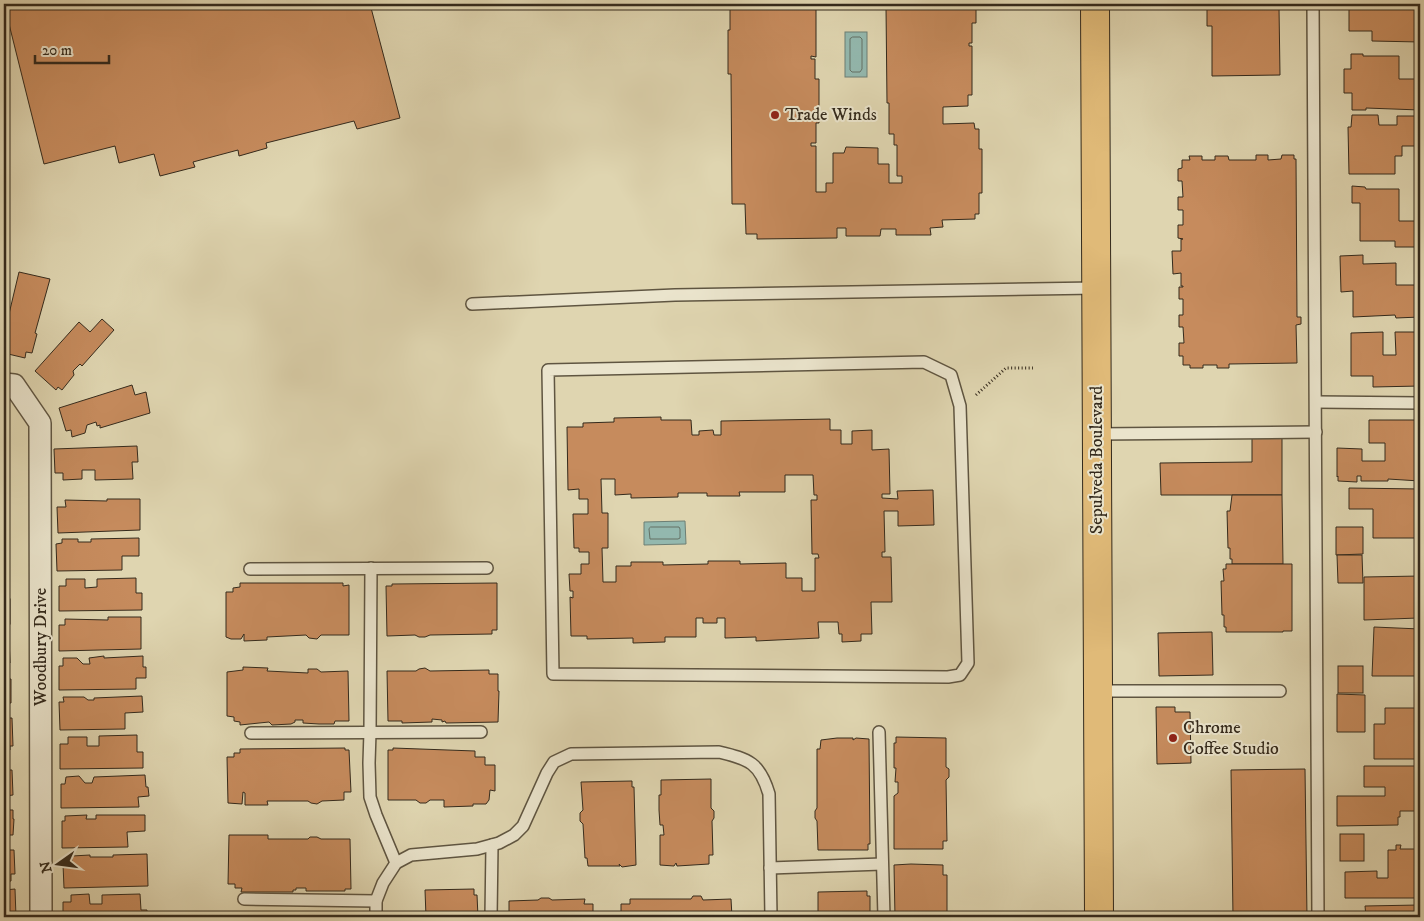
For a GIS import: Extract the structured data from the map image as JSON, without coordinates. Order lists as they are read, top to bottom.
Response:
{
  "streets": {
    "main road": ["Sepulveda Boulevard"],
    "street": ["Woodbury Drive"]
  },
  "places": ["Trade Winds", "Chrome Coffee Studio"],
  "scale_bar": "20 m",
  "north": "left"
}
